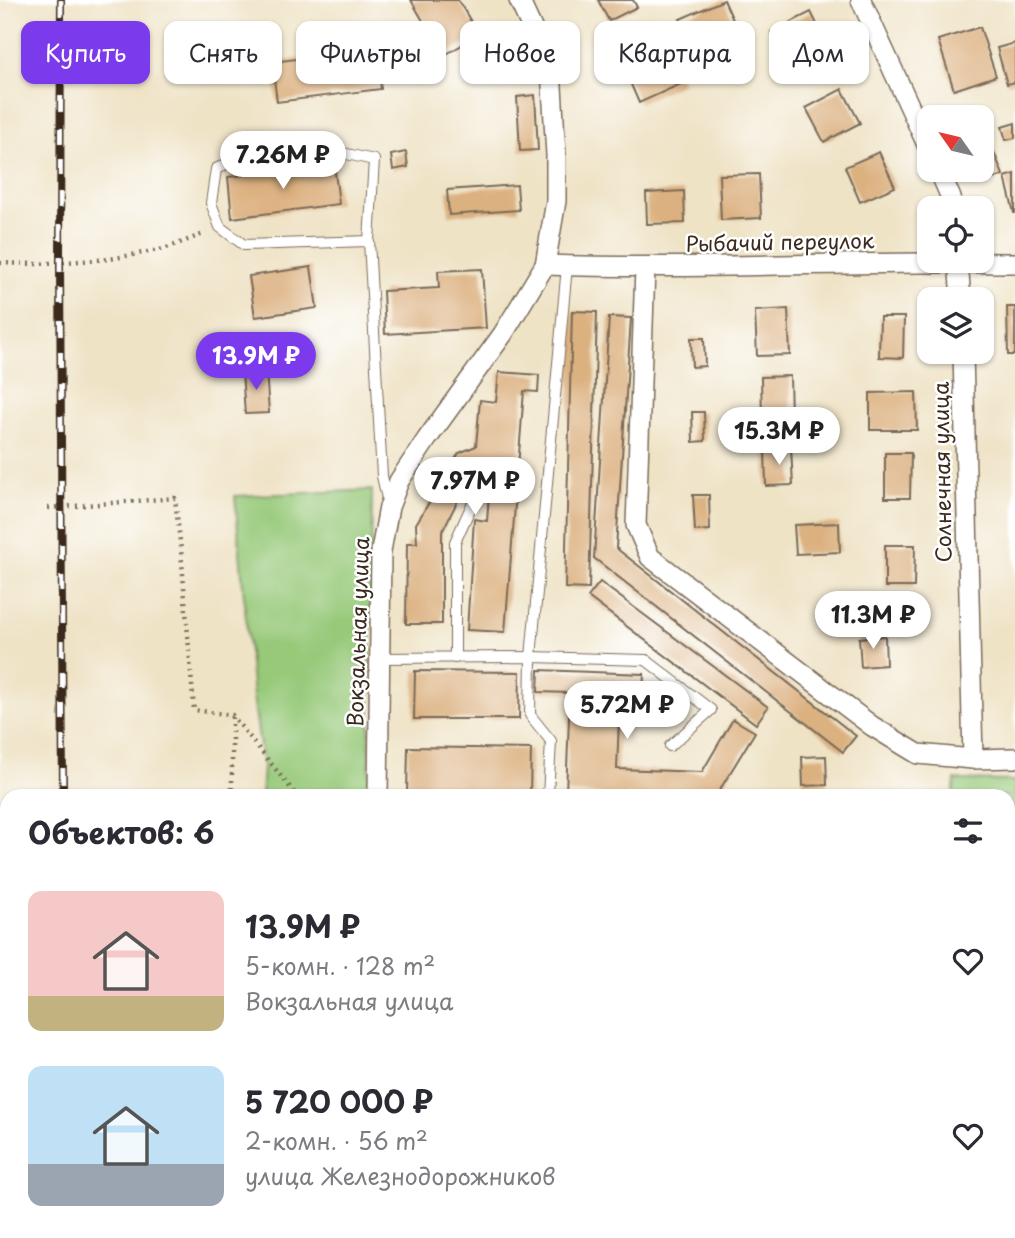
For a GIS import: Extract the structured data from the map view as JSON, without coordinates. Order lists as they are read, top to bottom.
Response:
{
  "streets": {
    "street": ["Рыбачий переулок", "Солнечная улица", "Вокзальная улица"]
  },
  "crossings": [
    ["Рыбачий переулок", "Вокзальная улица"]
  ],
  "north": "top left",
  "page": {
    "chip": [
      "Купить",
      "Снять",
      "Фильтры",
      "Новое",
      "Квартира",
      "Дом"
    ],
    "price": [
      "7.26M ₽",
      "13.9M ₽",
      "15.3M ₽",
      "7.97M ₽",
      "11.3M ₽",
      "5.72M ₽"
    ],
    "heading": "Объектов: 6",
    "list": [
      {
        "name": "13.9M ₽",
        "note": "5-комн. · 128 m² · Вокзальная улица"
      },
      {
        "name": "5 720 000 ₽",
        "note": "2-комн. · 56 m² · улица Железнодорожников"
      }
    ]
  }
}
